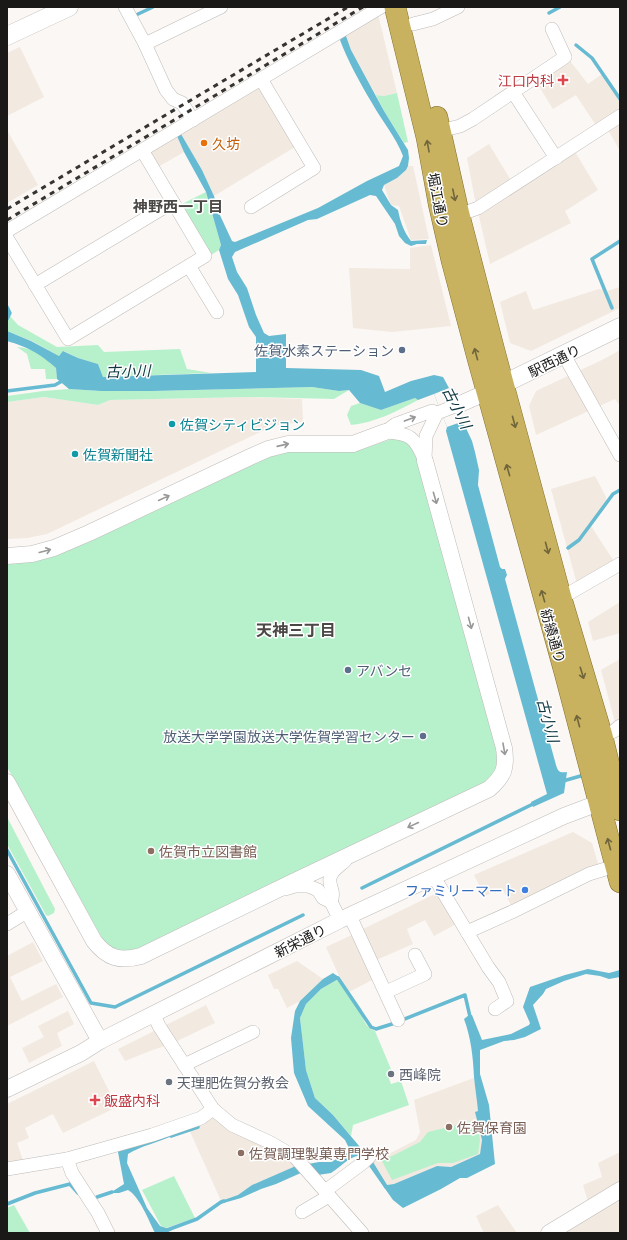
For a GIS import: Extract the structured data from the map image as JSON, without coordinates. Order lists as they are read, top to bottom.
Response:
{
  "streets": {
    "highway": ["堀江通り", "紡績通り"],
    "main road": ["駅西通り"],
    "street": ["新栄通り"]
  },
  "crossings": [
    ["堀江通り", "駅西通り"],
    ["堀江通り", "紡績通り"],
    ["駅西通り", "紡績通り"],
    ["紡績通り", "新栄通り"]
  ],
  "districts": ["神野西一丁目", "天神三丁目"],
  "water": ["古小川"],
  "places": {
    "health": ["江口内科", "飯盛内科"],
    "other": [
      "久坊",
      "佐賀水素ステーション",
      "佐賀シティビジョン",
      "佐賀新聞社",
      "アバンセ",
      "放送大学学園放送大学佐賀学習センター",
      "佐賀市立図書館",
      "ファミリーマート",
      "西峰院",
      "天理肥佐賀分教会",
      "佐賀保育園",
      "佐賀調理製菓専門学校"
    ]
  }
}
